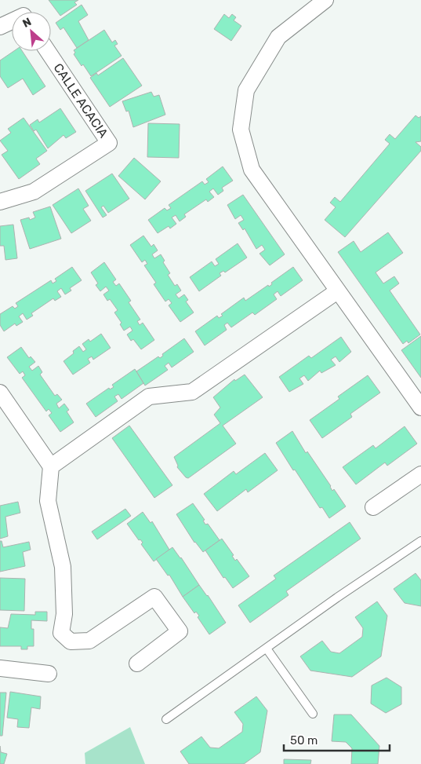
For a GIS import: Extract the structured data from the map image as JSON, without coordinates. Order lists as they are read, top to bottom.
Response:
{
  "streets": {
    "street": ["CALLE ACACIA"]
  },
  "scale_bar": "50 m",
  "north": "top left"
}
